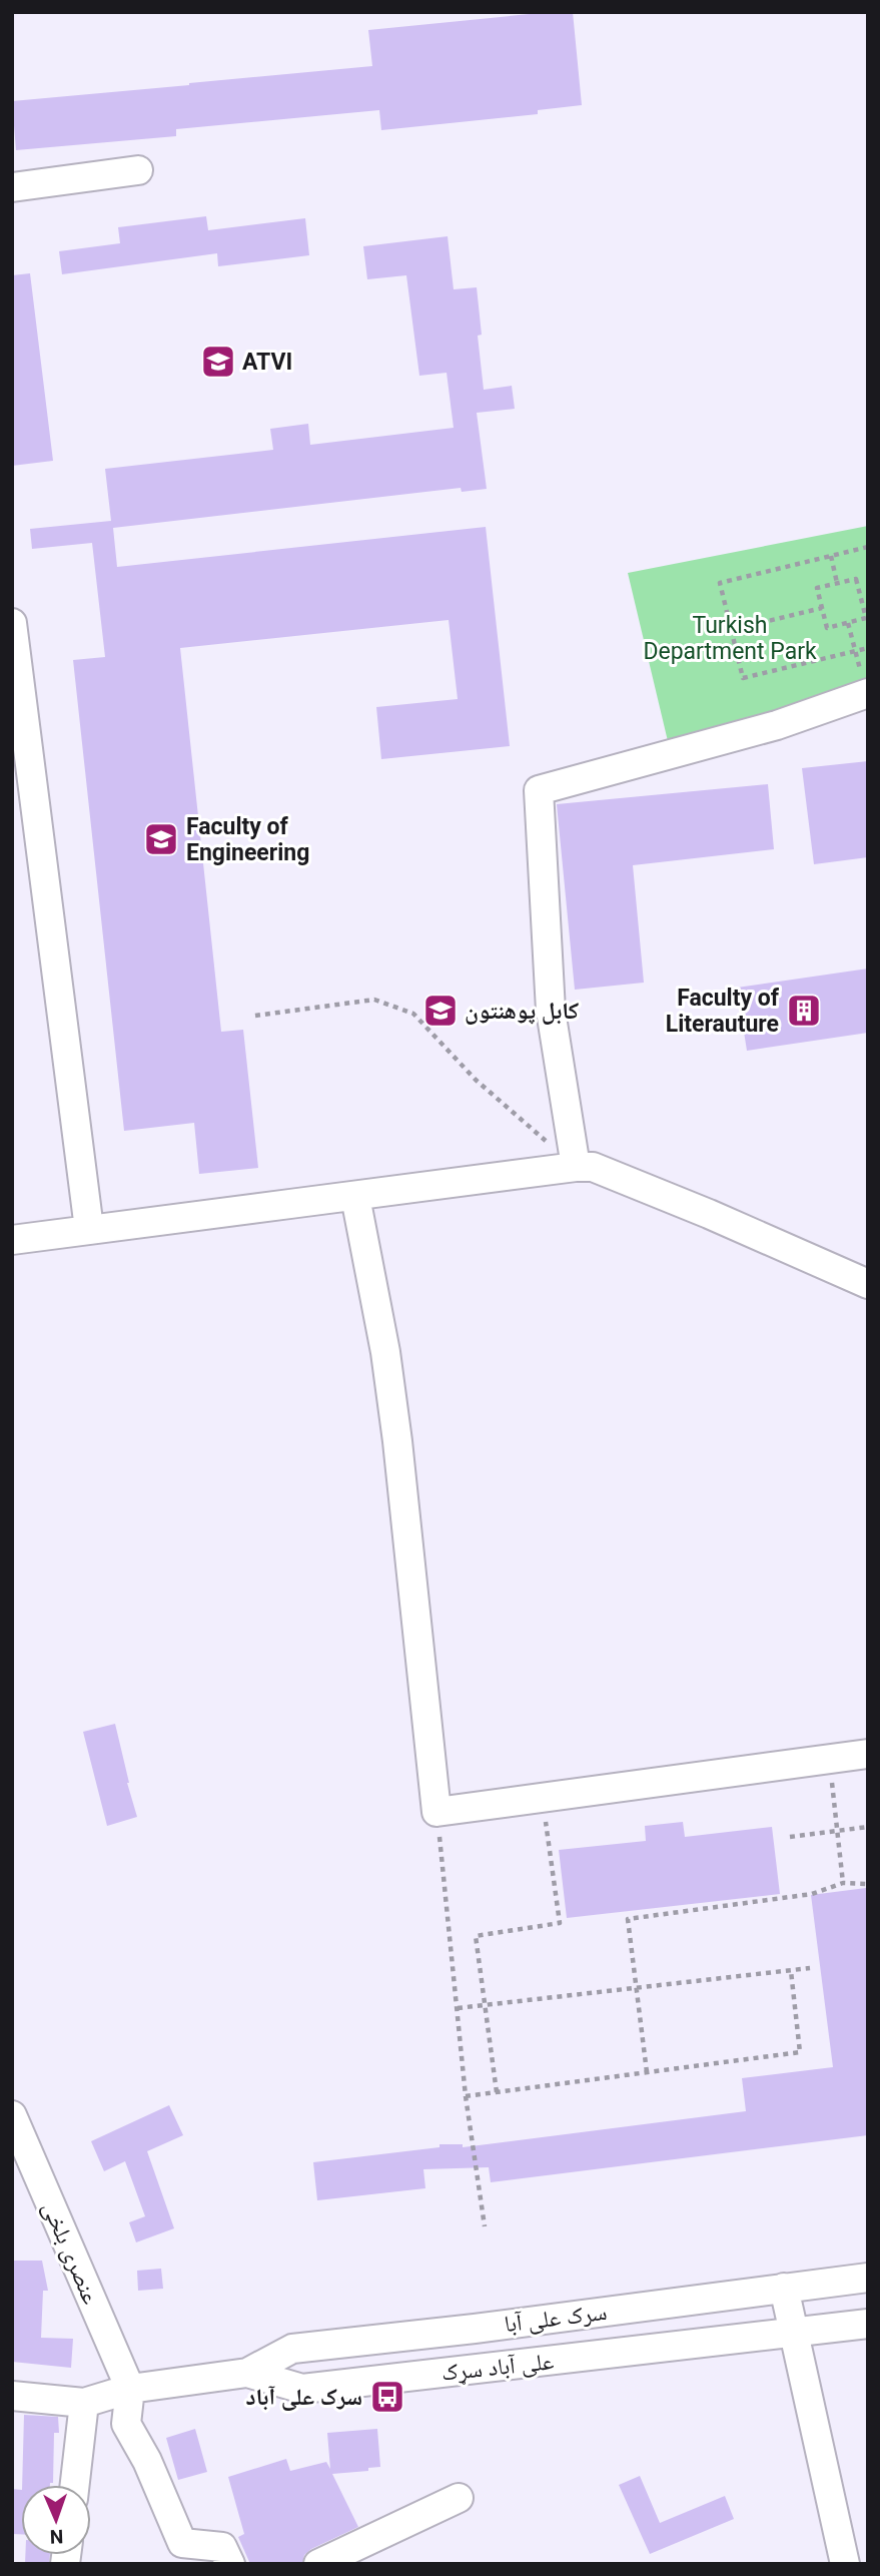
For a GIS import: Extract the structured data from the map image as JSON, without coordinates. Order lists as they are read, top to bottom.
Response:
{
  "streets": {
    "street": ["عنصری بلخی", "سرک علی آبا", "علی آباد سړک"]
  },
  "crossings": [
    ["عنصری بلخی", "علی آباد سړک"],
    ["سرک علی آبا", "علی آباد سړک"]
  ],
  "parks": ["Turkish Department Park"],
  "places": {
    "school or university": ["ATVI", "Faculty of Engineering", "کابل پوهنتون"],
    "building": ["Faculty of Literauture"],
    "bus stop": ["سرک علی آباد"]
  },
  "north": "bottom"
}
